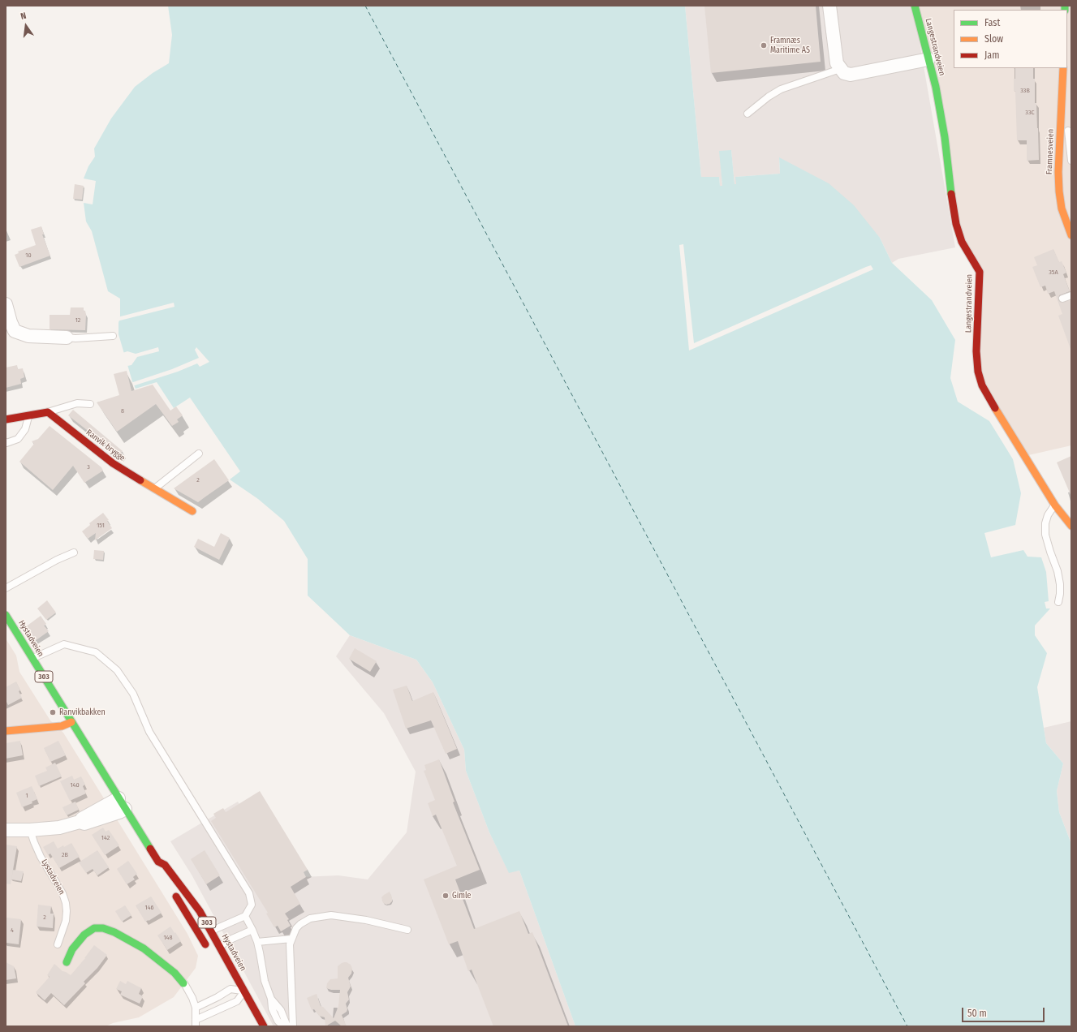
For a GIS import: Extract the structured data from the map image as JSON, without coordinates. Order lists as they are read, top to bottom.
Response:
{
  "streets": {
    "street": [
      "Langestrandveien",
      "Framnesveien",
      "Ranvik brygge",
      "Hystadveien",
      "303"
    ],
    "lane": ["Lystadveien"]
  },
  "places": ["Framnæs Maritime AS", "Ranvikbakken", "Gimle"],
  "house_numbers": [
    "33B",
    "33C",
    "10",
    "35A",
    "12",
    "8",
    "3",
    "2",
    "151",
    "140",
    "1",
    "142",
    "2B",
    "146",
    "2",
    "4",
    "148"
  ],
  "legend": ["Fast", "Slow", "Jam"],
  "scale_bar": "50 m",
  "north": "top"
}
